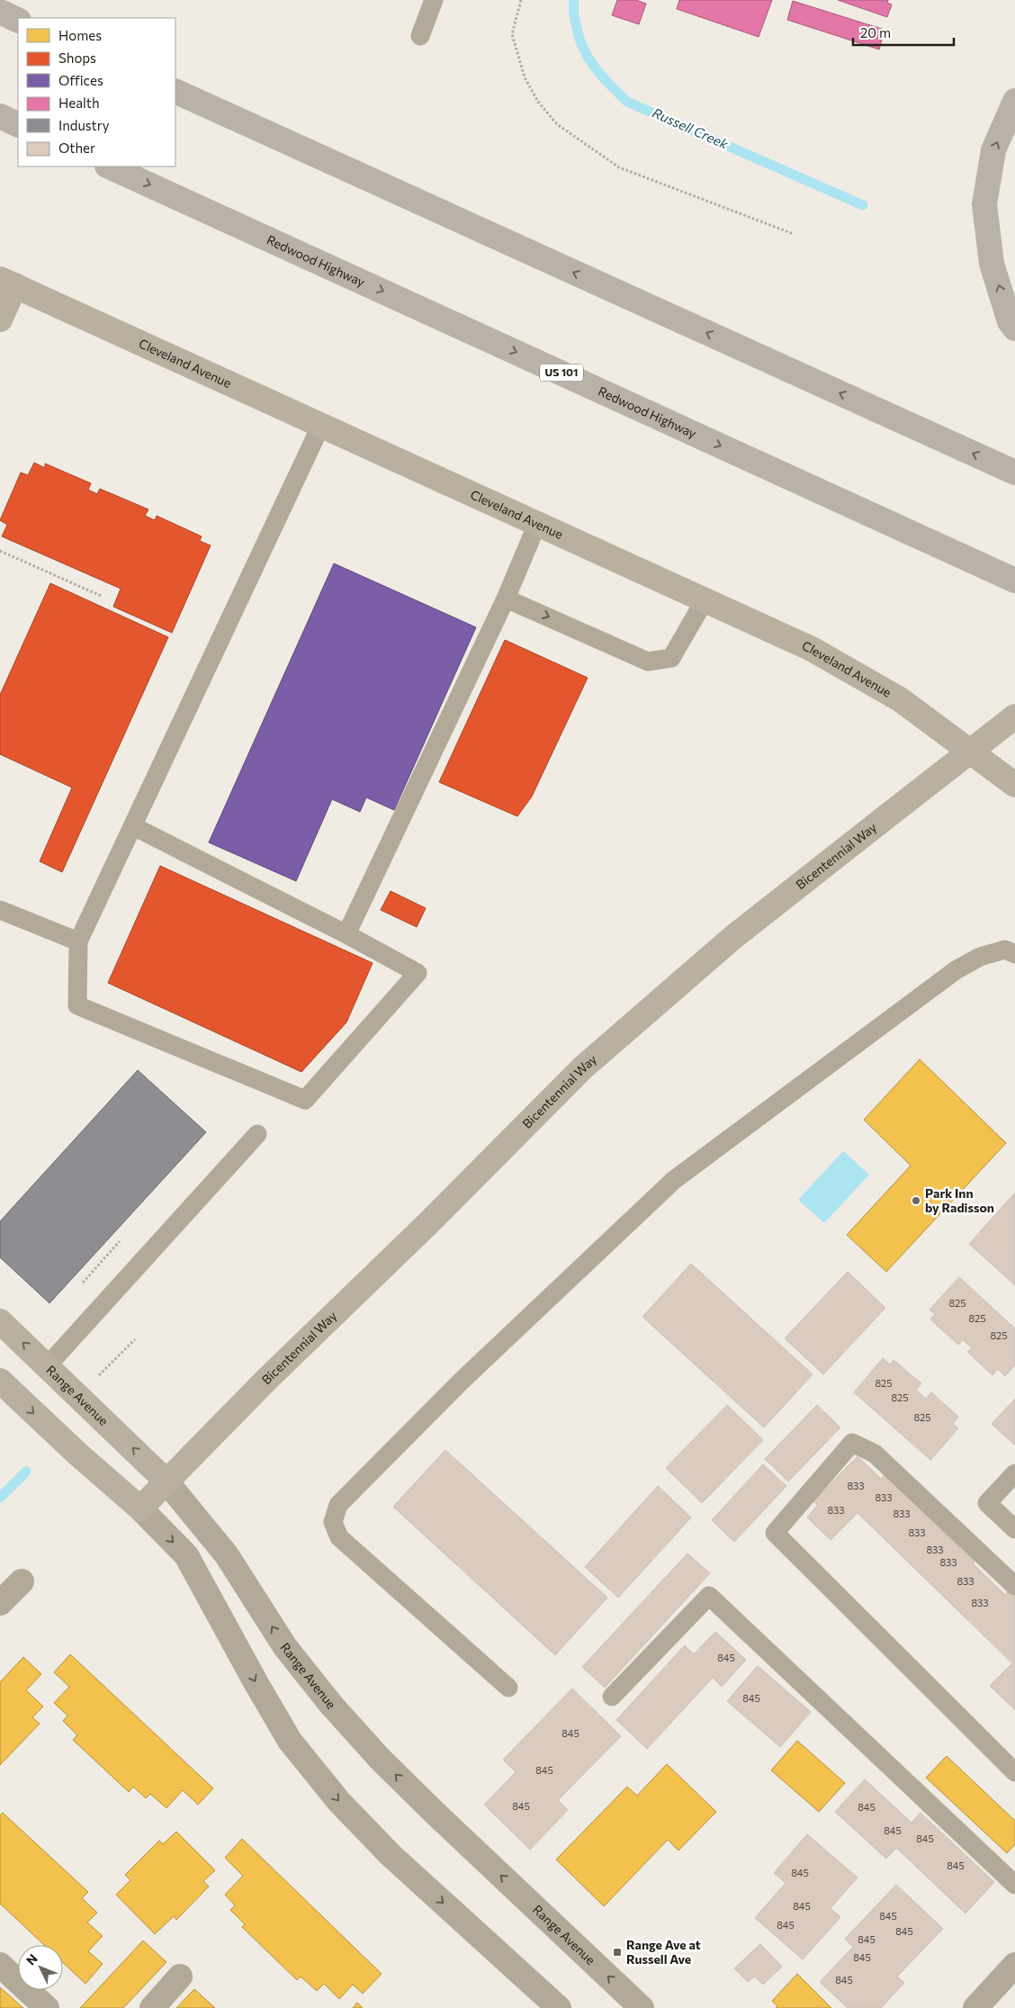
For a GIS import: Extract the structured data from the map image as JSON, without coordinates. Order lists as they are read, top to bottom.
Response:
{
  "streets": {
    "highway": ["Redwood Highway", "US 101"],
    "main road": ["Cleveland Avenue", "Bicentennial Way", "Range Avenue"]
  },
  "crossings": [
    ["Bicentennial Way", "Range Avenue"]
  ],
  "one_way": ["Range Avenue"],
  "water": ["Russell Creek"],
  "places": {
    "other": ["Park Inn by Radisson"],
    "transit": ["Range Ave at Russell Ave"]
  },
  "house_numbers": [
    "825",
    "825",
    "825",
    "825",
    "825",
    "825",
    "833",
    "833",
    "833",
    "833",
    "833",
    "833",
    "833",
    "833",
    "833",
    "845",
    "845",
    "845",
    "845",
    "845",
    "845",
    "845",
    "845",
    "845",
    "845",
    "845",
    "845",
    "845",
    "845",
    "845",
    "845",
    "845"
  ],
  "legend": [
    "Homes",
    "Shops",
    "Offices",
    "Health",
    "Industry",
    "Other"
  ],
  "scale_bar": "20 m",
  "north": "top left"
}
